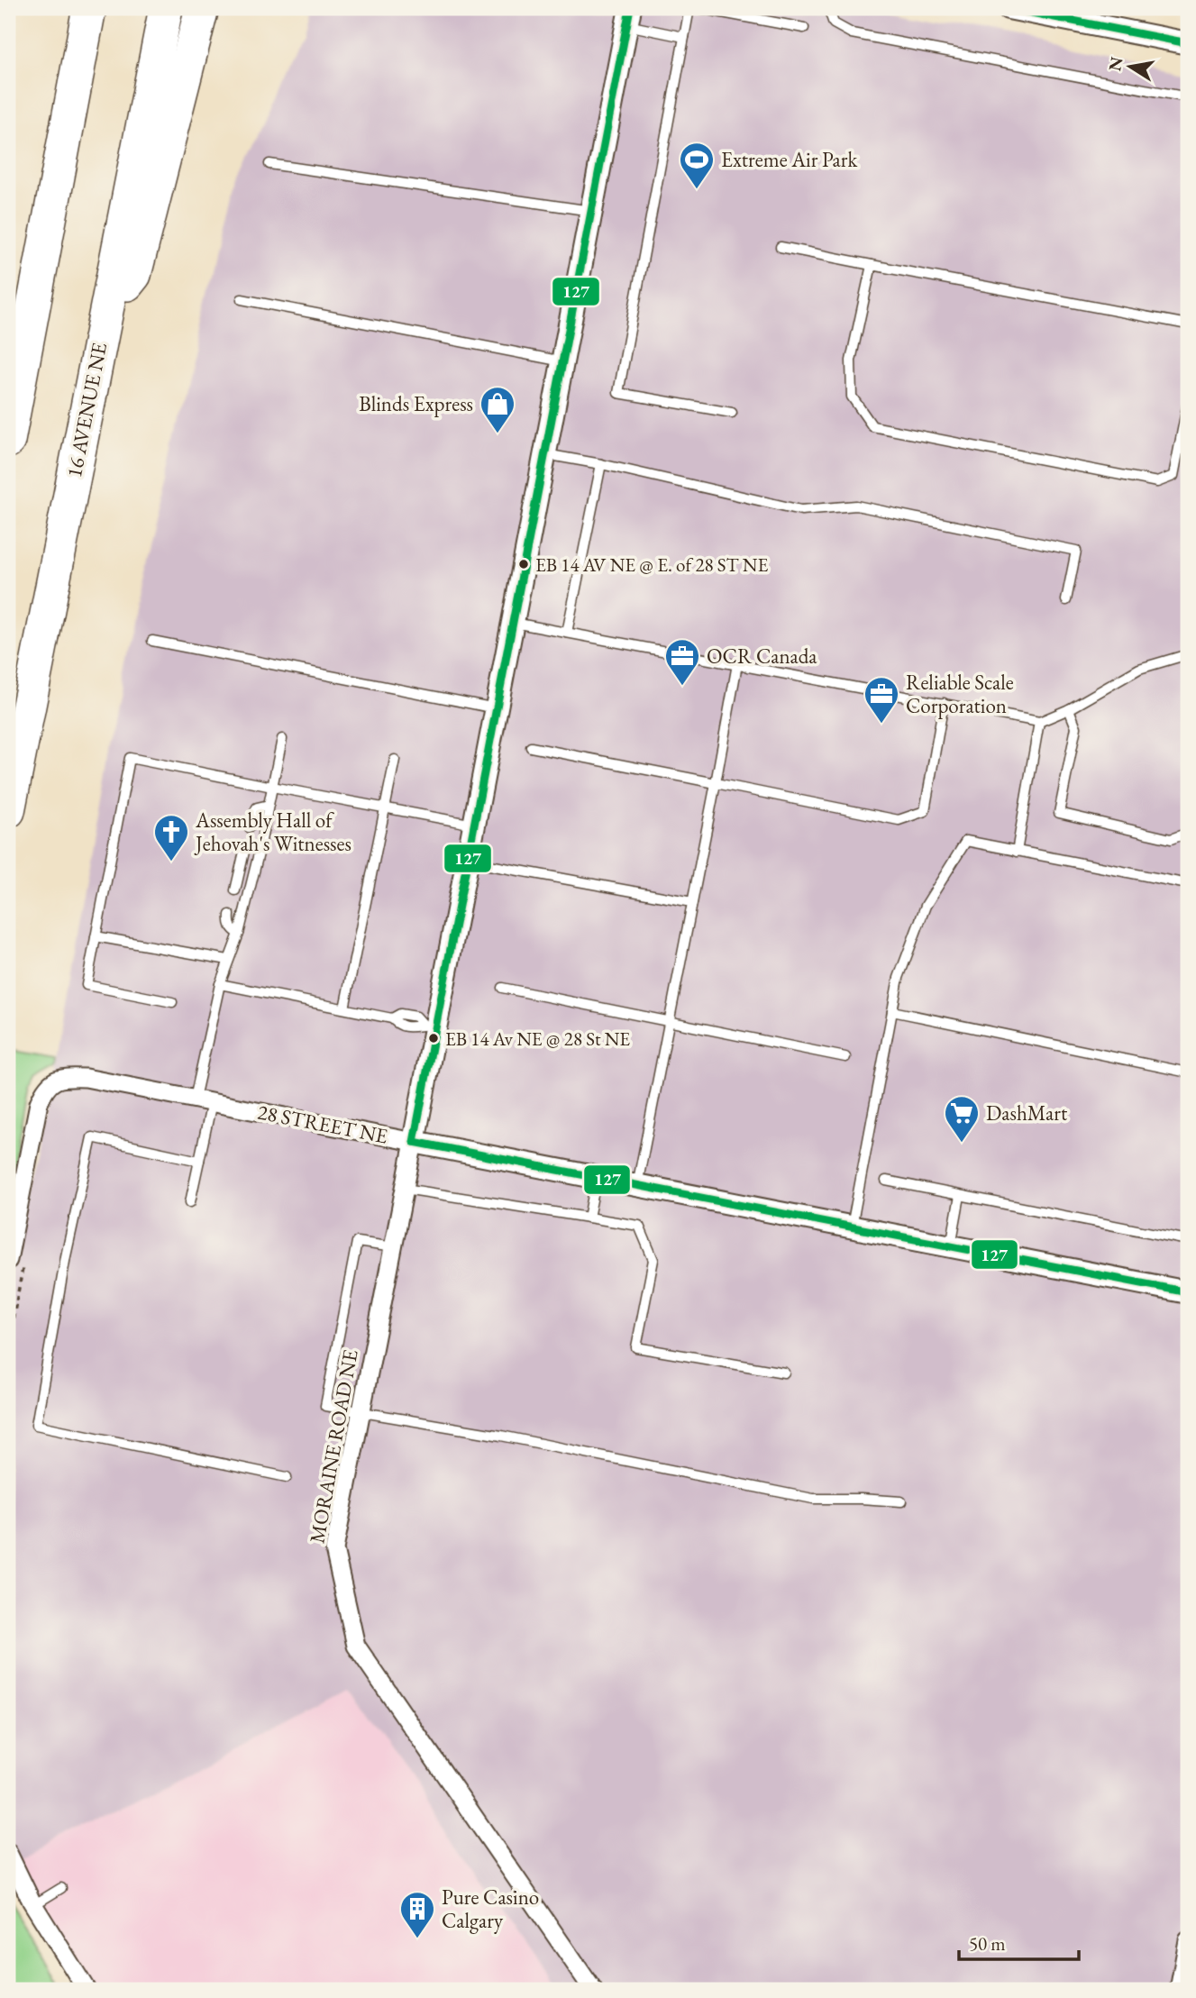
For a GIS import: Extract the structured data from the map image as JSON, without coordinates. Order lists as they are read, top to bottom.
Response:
{
  "streets": {
    "highway": ["16 AVENUE NE"],
    "street": ["28 STREET NE", "MORAINE ROAD NE"]
  },
  "crossings": [
    ["28 STREET NE", "MORAINE ROAD NE"]
  ],
  "places": {
    "sports": ["Extreme Air Park"],
    "shop": ["Blinds Express"],
    "other": ["EB 14 AV NE @ E. of 28 ST NE", "EB 14 Av NE @ 28 St NE"],
    "office": ["OCR Canada", "Reliable Scale Corporation"],
    "church": ["Assembly Hall of Jehovah's Witnesses"],
    "supermarket": ["DashMart"],
    "building": ["Pure Casino Calgary"]
  },
  "lines": ["transit line 127"],
  "scale_bar": "50 m",
  "north": "left"
}
